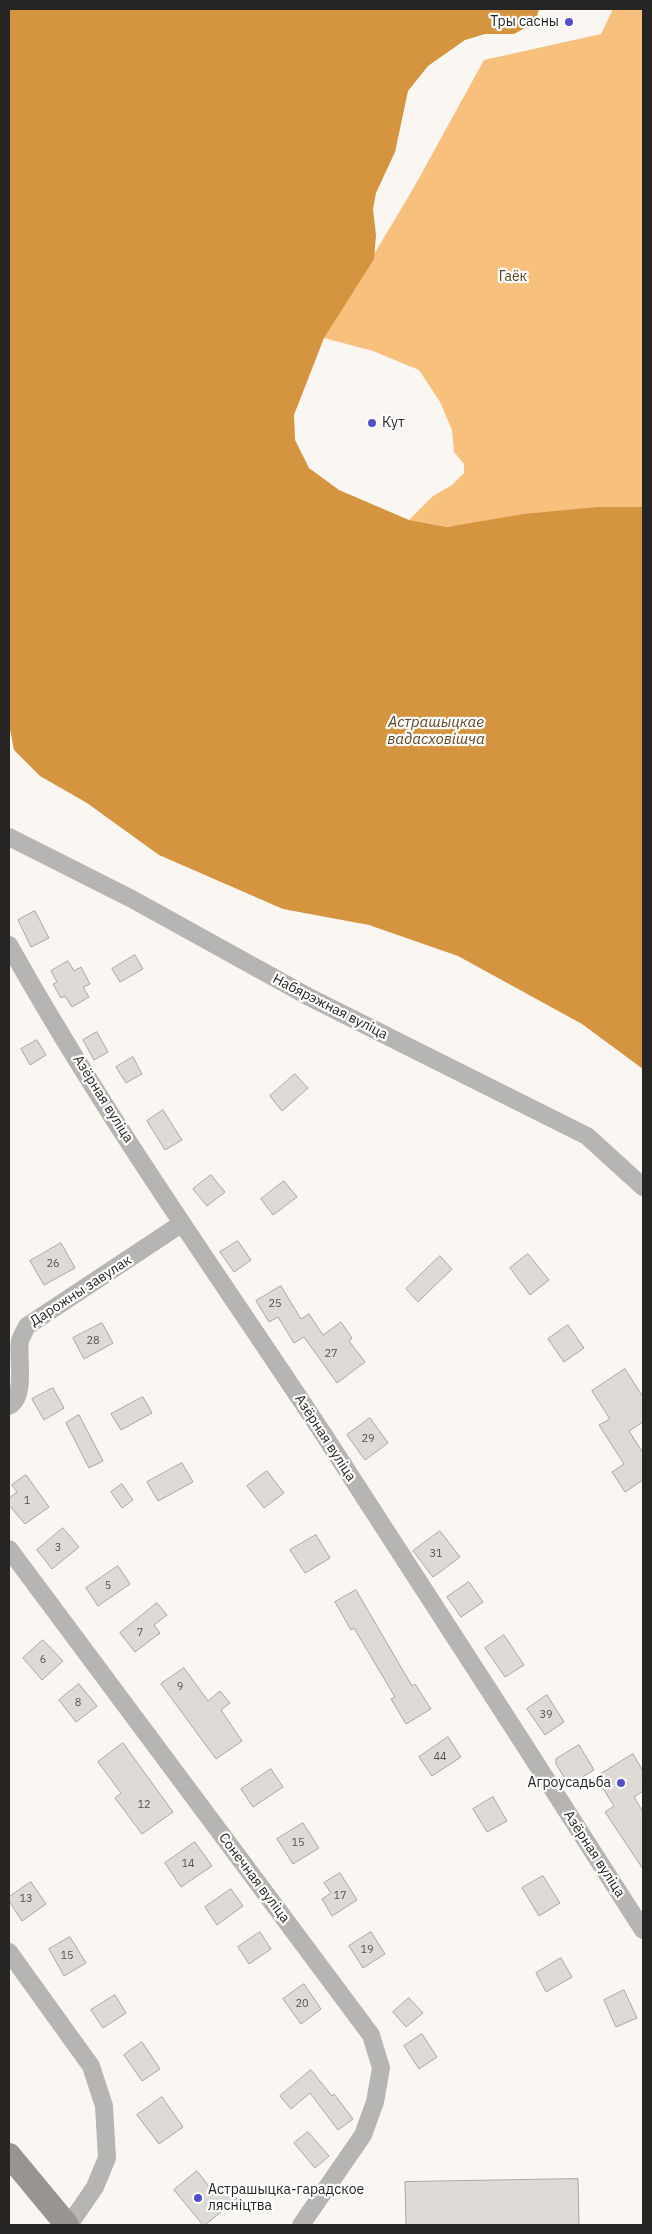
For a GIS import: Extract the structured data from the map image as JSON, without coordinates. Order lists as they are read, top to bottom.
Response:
{
  "streets": {
    "street": [
      "Набярэжная вуліца",
      "Азёрная вуліца",
      "Дарожны завулак",
      "Сонечная вуліца"
    ]
  },
  "crossings": [
    ["Азёрная вуліца", "Дарожны завулак"]
  ],
  "water": ["Астрашыцкае вадасховішча"],
  "parks": ["Гаёк"],
  "places": [
    "Тры сасны",
    "Кут",
    "Агроусадьба",
    "Астрашыцка-гарадское лясніцтва"
  ],
  "house_numbers": [
    "26",
    "25",
    "28",
    "27",
    "29",
    "1",
    "3",
    "31",
    "5",
    "7",
    "6",
    "9",
    "8",
    "39",
    "44",
    "12",
    "15",
    "14",
    "17",
    "13",
    "19",
    "15",
    "20"
  ]
}
